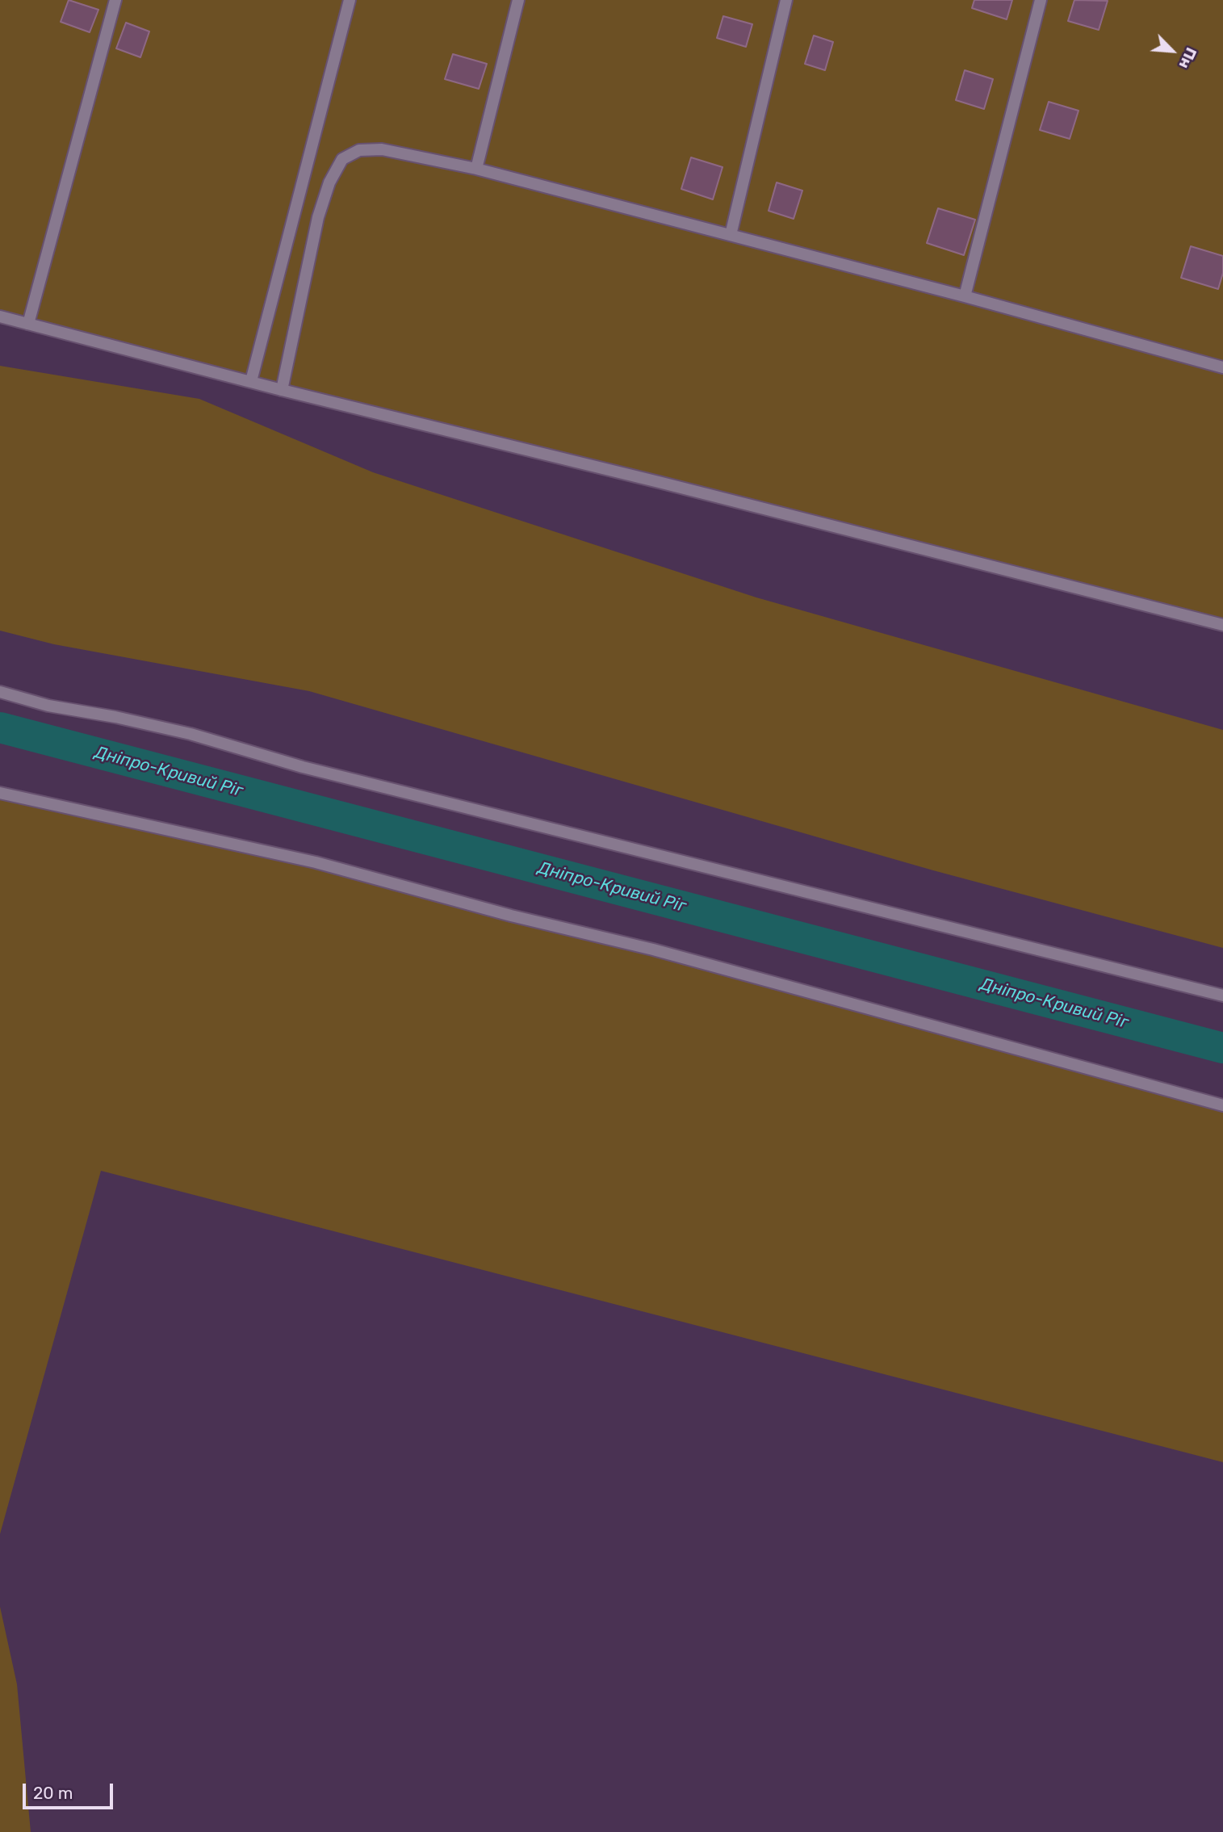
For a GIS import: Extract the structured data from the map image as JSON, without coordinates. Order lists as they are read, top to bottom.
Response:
{
  "water": ["Дніпро-Кривий Ріг"],
  "scale_bar": "20 m",
  "north": "bottom right"
}
